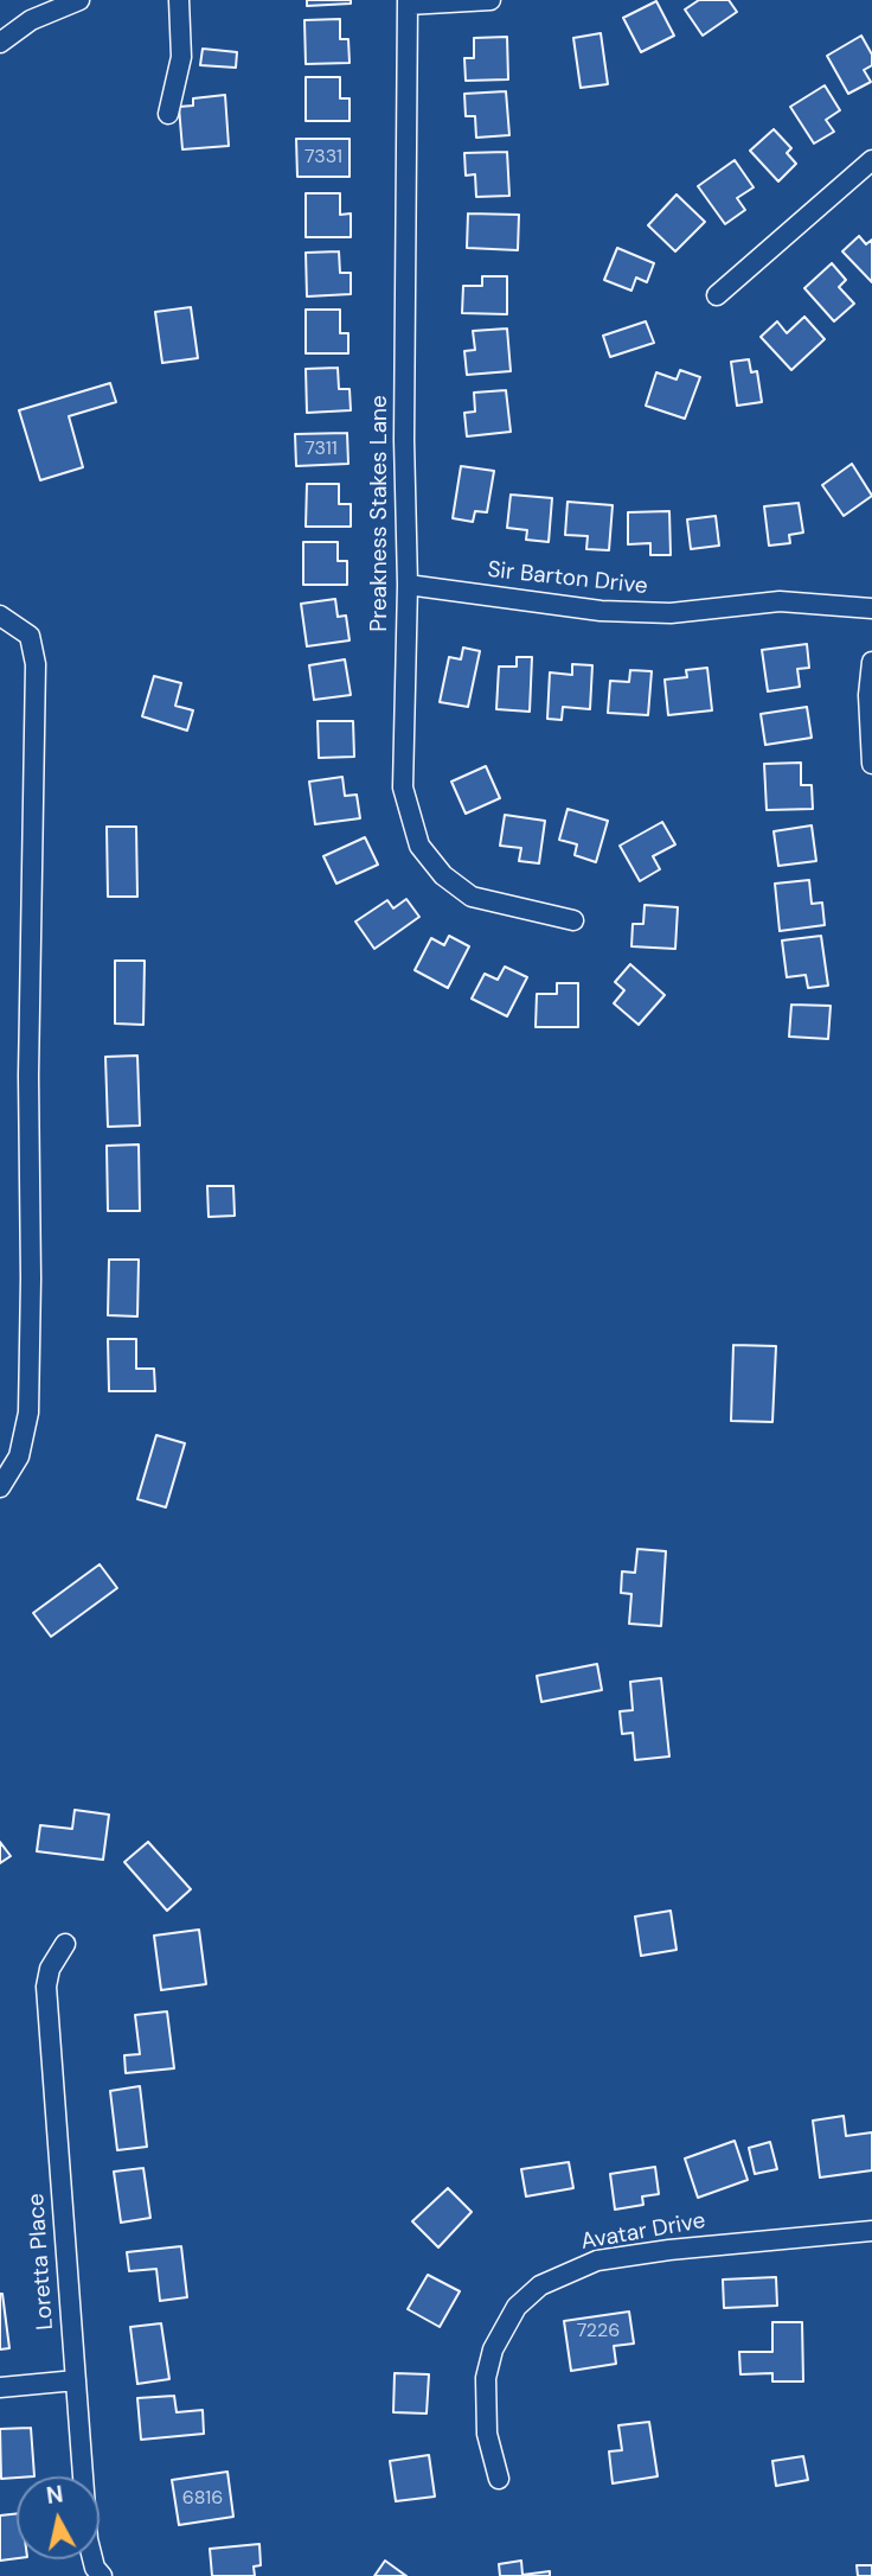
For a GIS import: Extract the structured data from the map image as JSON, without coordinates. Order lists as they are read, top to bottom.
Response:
{
  "streets": {
    "street": [
      "Preakness Stakes Lane",
      "Sir Barton Drive",
      "Avatar Drive",
      "Loretta Place"
    ]
  },
  "crossings": [
    ["Preakness Stakes Lane", "Sir Barton Drive"]
  ],
  "house_numbers": [
    "7331",
    "7311",
    "7226",
    "6816"
  ],
  "north": "top"
}
